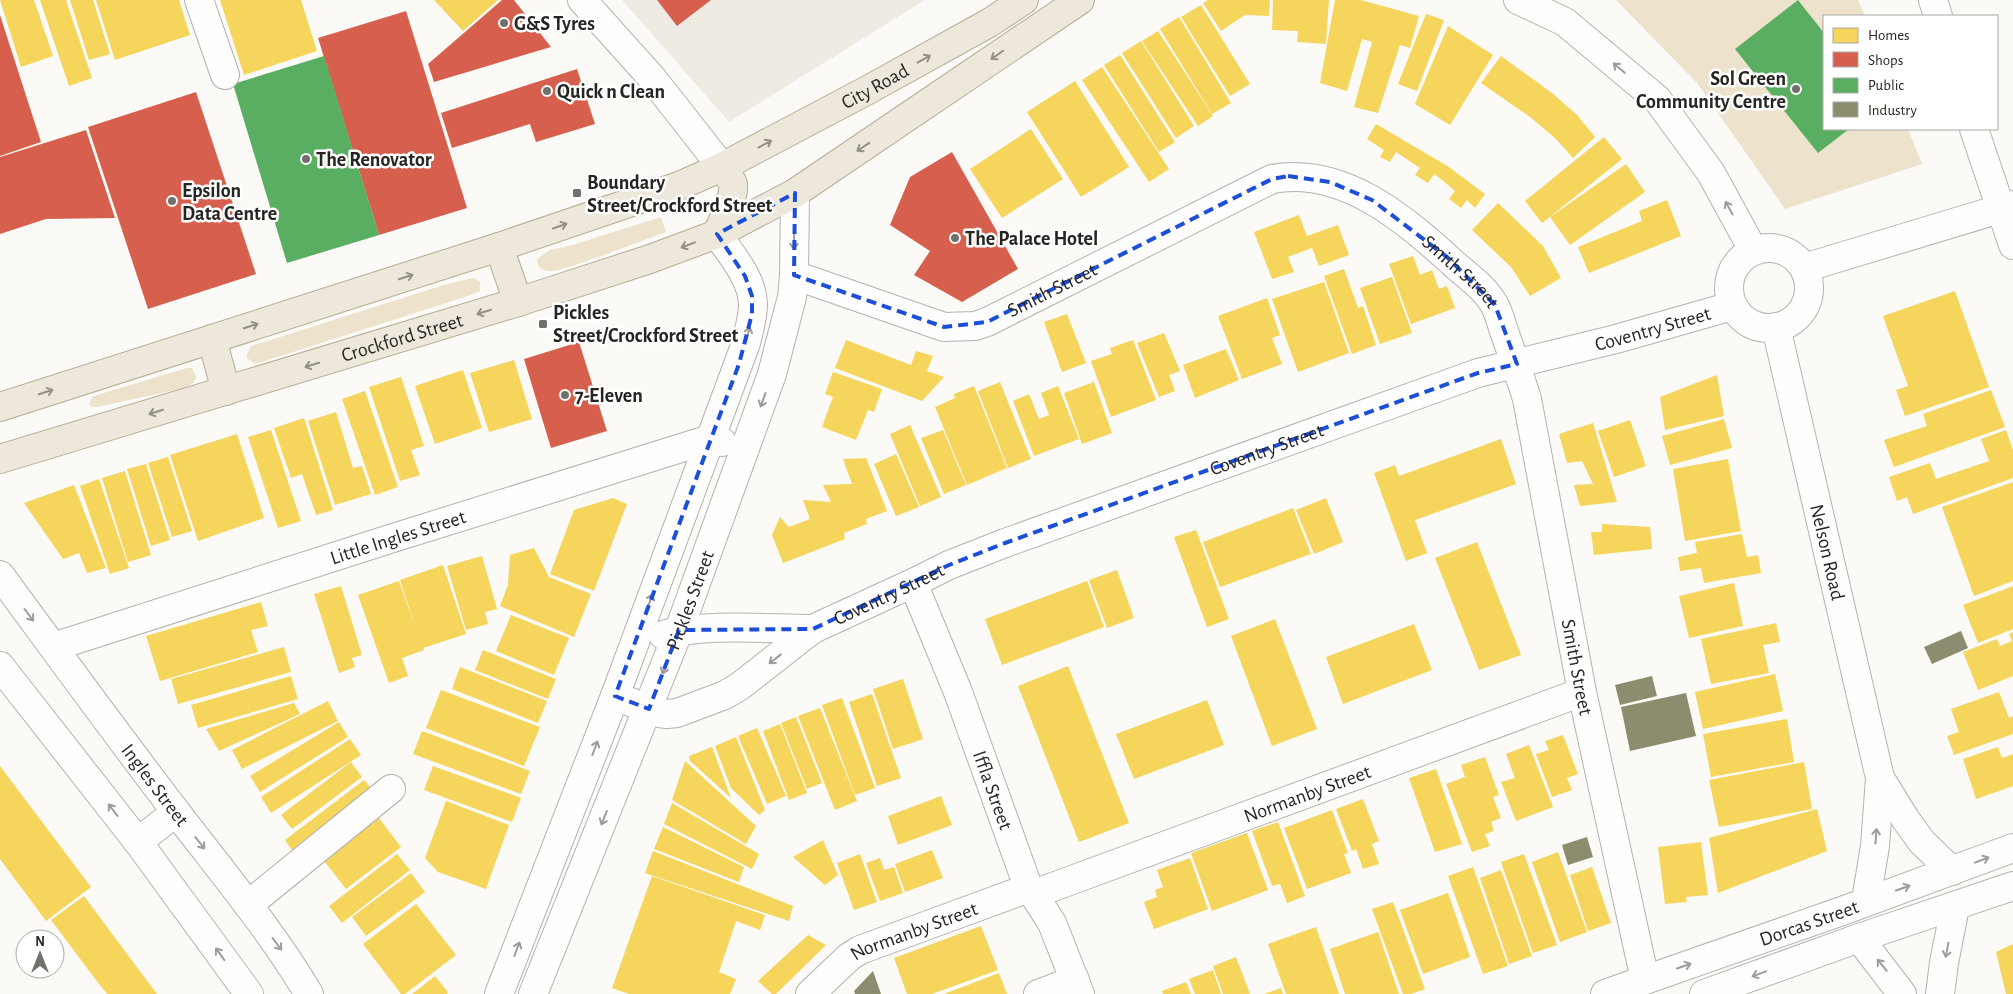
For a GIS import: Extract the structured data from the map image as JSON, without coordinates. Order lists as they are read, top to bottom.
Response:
{
  "streets": {
    "main road": ["City Road", "Crockford Street"],
    "street": [
      "Smith Street",
      "Coventry Street",
      "Little Ingles Street",
      "Nelson Road",
      "Pickles Street",
      "Ingles Street",
      "Iffla Street",
      "Normanby Street",
      "Dorcas Street"
    ]
  },
  "crossings": [
    ["City Road", "Crockford Street"],
    ["City Road", "Pickles Street"],
    ["Smith Street", "Coventry Street"],
    ["Smith Street", "Pickles Street"],
    ["Smith Street", "Normanby Street"],
    ["Smith Street", "Dorcas Street"],
    ["Coventry Street", "Nelson Road"],
    ["Coventry Street", "Pickles Street"],
    ["Coventry Street", "Iffla Street"],
    ["Crockford Street", "Pickles Street"],
    ["Little Ingles Street", "Pickles Street"],
    ["Little Ingles Street", "Ingles Street"],
    ["Nelson Road", "Dorcas Street"],
    ["Iffla Street", "Normanby Street"]
  ],
  "places": {
    "other": [
      "G&S Tyres",
      "Sol Green Community Centre",
      "Quick n Clean",
      "The Renovator",
      "Epsilon Data Centre",
      "The Palace Hotel",
      "7-Eleven"
    ],
    "transit": ["Boundary Street/Crockford Street", "Pickles Street/Crockford Street"]
  },
  "legend": [
    "Homes",
    "Shops",
    "Public",
    "Industry"
  ],
  "north": "top"
}
